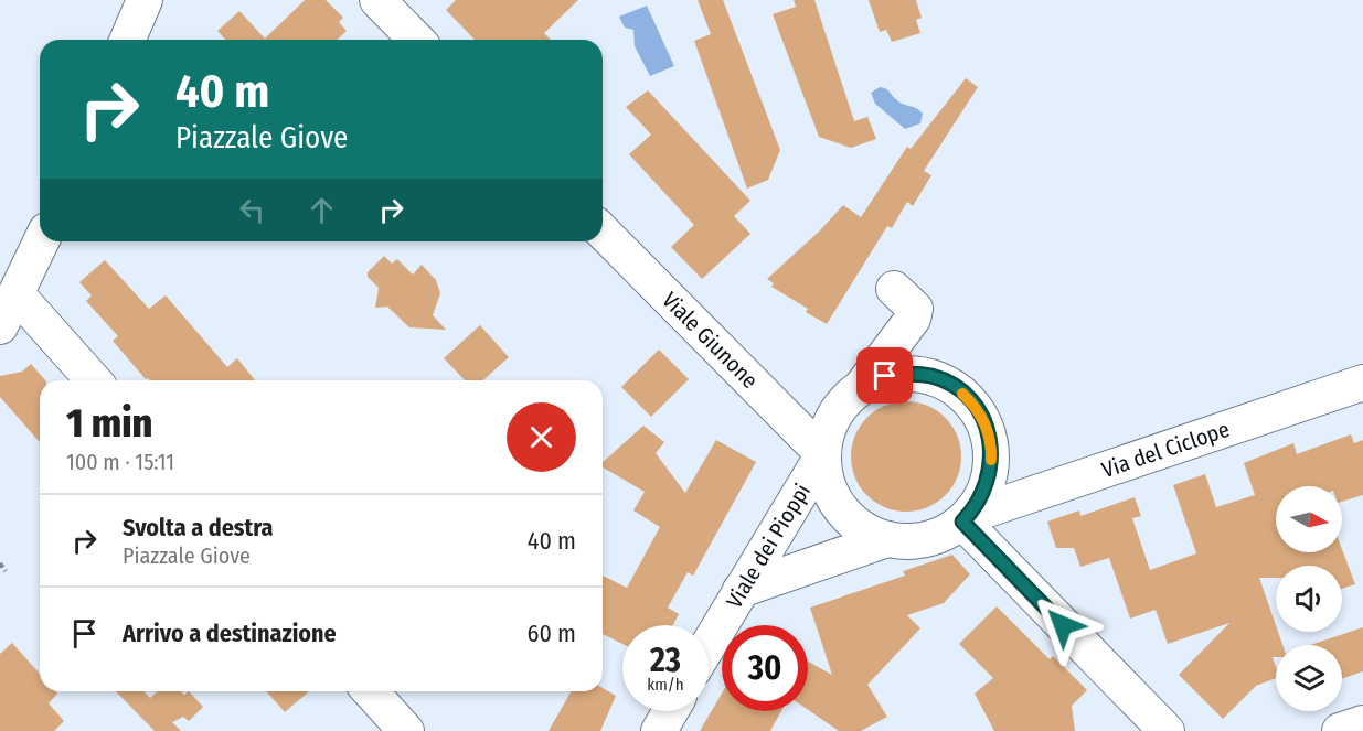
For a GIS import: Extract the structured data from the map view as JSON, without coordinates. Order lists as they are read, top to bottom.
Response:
{
  "streets": {
    "street": ["Viale Giunone", "Via del Ciclope", "Viale dei Pioppi"]
  },
  "crossings": [
    ["Viale Giunone", "Via del Ciclope"],
    ["Viale Giunone", "Viale dei Pioppi"],
    ["Via del Ciclope", "Viale dei Pioppi"]
  ],
  "north": "right",
  "page": {
    "turn": ["40 m", "Piazzale Giove"],
    "heading": ["1 min", "100 m · 15:11"],
    "list": [
      {
        "name": "Svolta a destra",
        "note": "Piazzale Giove",
        "value": "40 m"
      },
      {
        "name": "Arrivo a destinazione",
        "value": "60 m"
      }
    ],
    "speed": "23 km/h",
    "limit": "30"
  }
}
